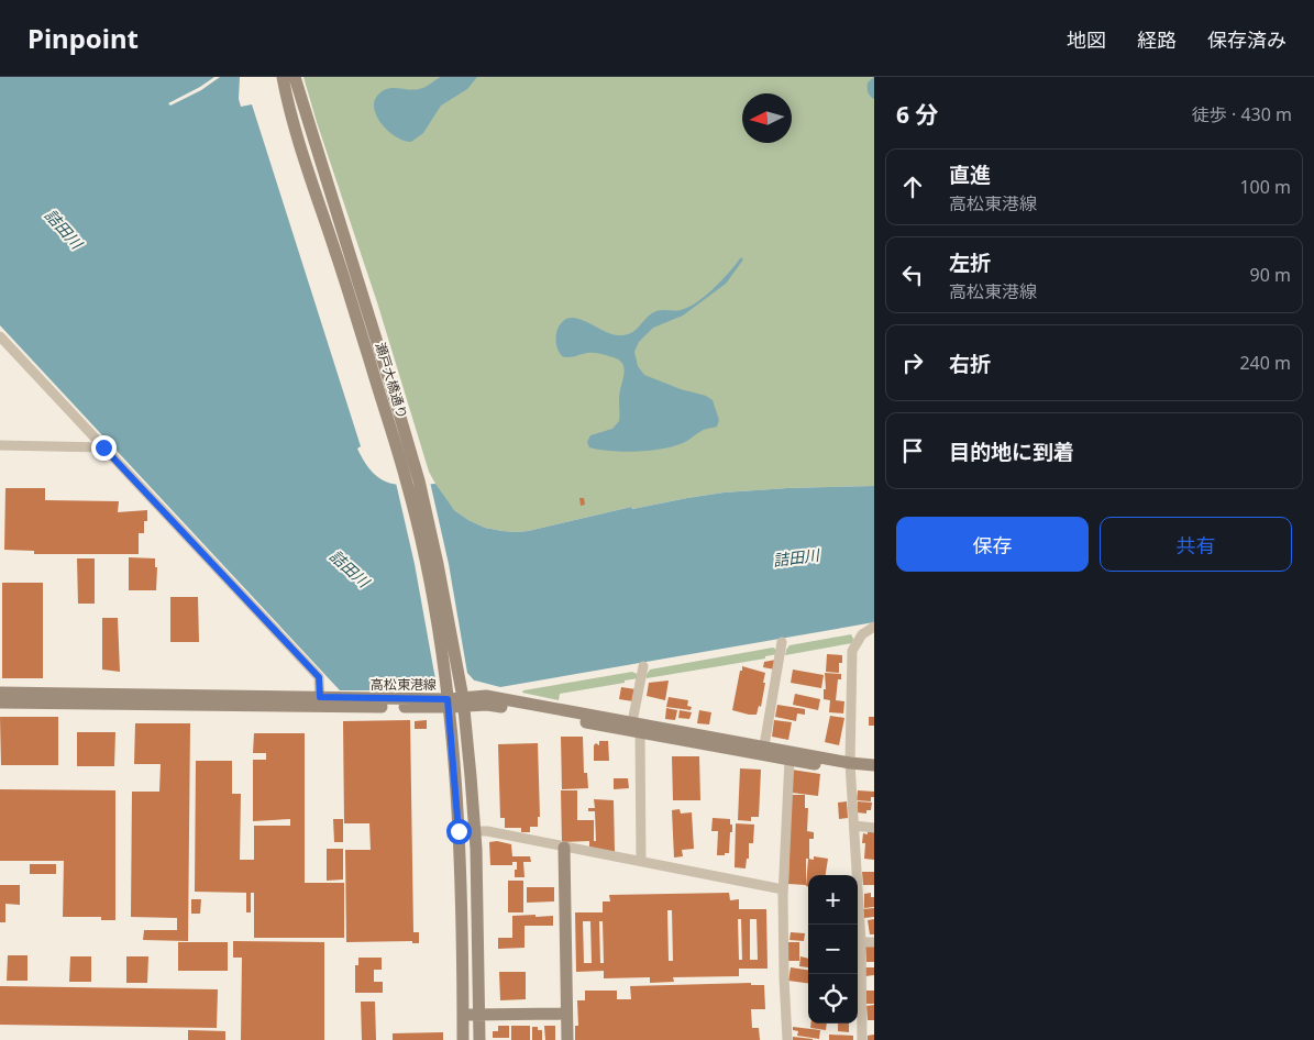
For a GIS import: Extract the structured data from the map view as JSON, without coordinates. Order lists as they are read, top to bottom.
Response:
{
  "streets": {
    "street": ["瀬戸大橋通り", "高松東港線"]
  },
  "crossings": [
    ["瀬戸大橋通り", "高松東港線"]
  ],
  "water": ["詰田川"],
  "north": "left",
  "page": {
    "header": "Pinpoint",
    "nav": ["地図", "経路", "保存済み"],
    "heading": ["6 分", "徒歩 · 430 m"],
    "list": [
      ["直進", "高松東港線", "100 m"],
      ["左折", "高松東港線", "90 m"],
      ["右折", "240 m"],
      "目的地に到着"
    ],
    "buttons": ["保存", "共有"],
    "map_buttons": ["+", "−"]
  }
}
